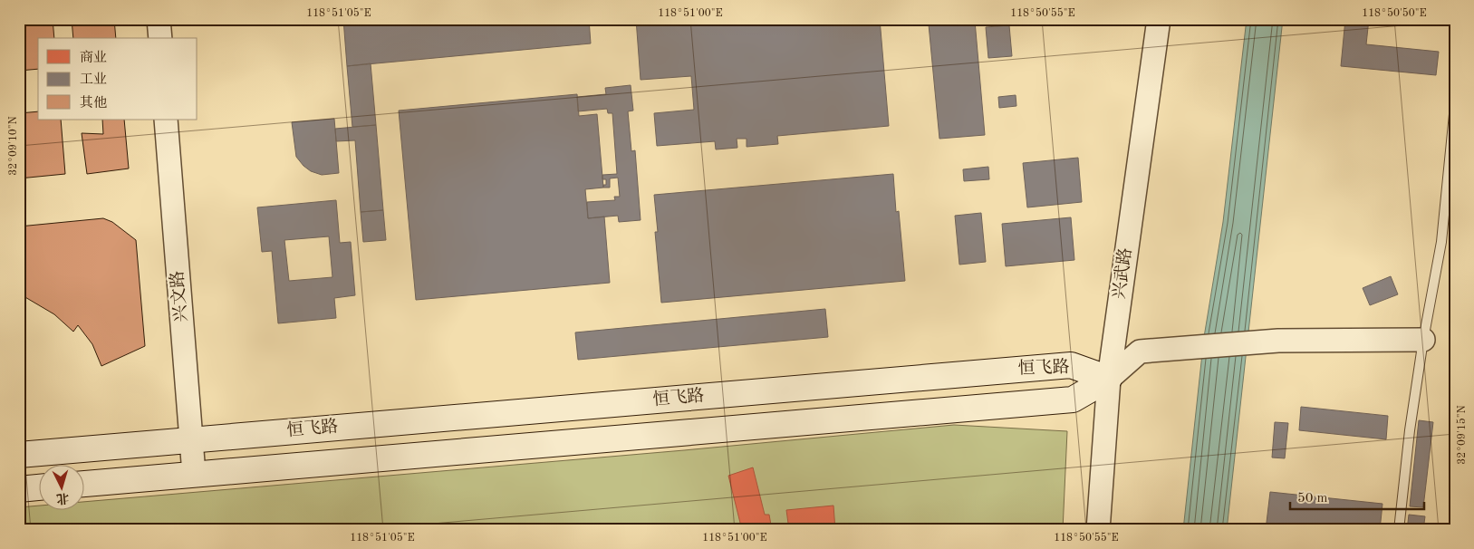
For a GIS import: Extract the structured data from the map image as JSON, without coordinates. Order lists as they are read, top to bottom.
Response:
{
  "streets": {
    "main road": ["恒飞路"],
    "street": ["兴武路", "兴文路"]
  },
  "crossings": [
    ["兴武路", "恒飞路"],
    ["兴文路", "恒飞路"]
  ],
  "legend": ["商业", "工业", "其他"],
  "scale_bar": "50 m",
  "north": "bottom",
  "coordinates": [
    "118°51'05\"E",
    "118°51'00\"E",
    "118°50'55\"E",
    "118°50'50\"E",
    "32°09'10\"N",
    "32°09'15\"N"
  ]
}
